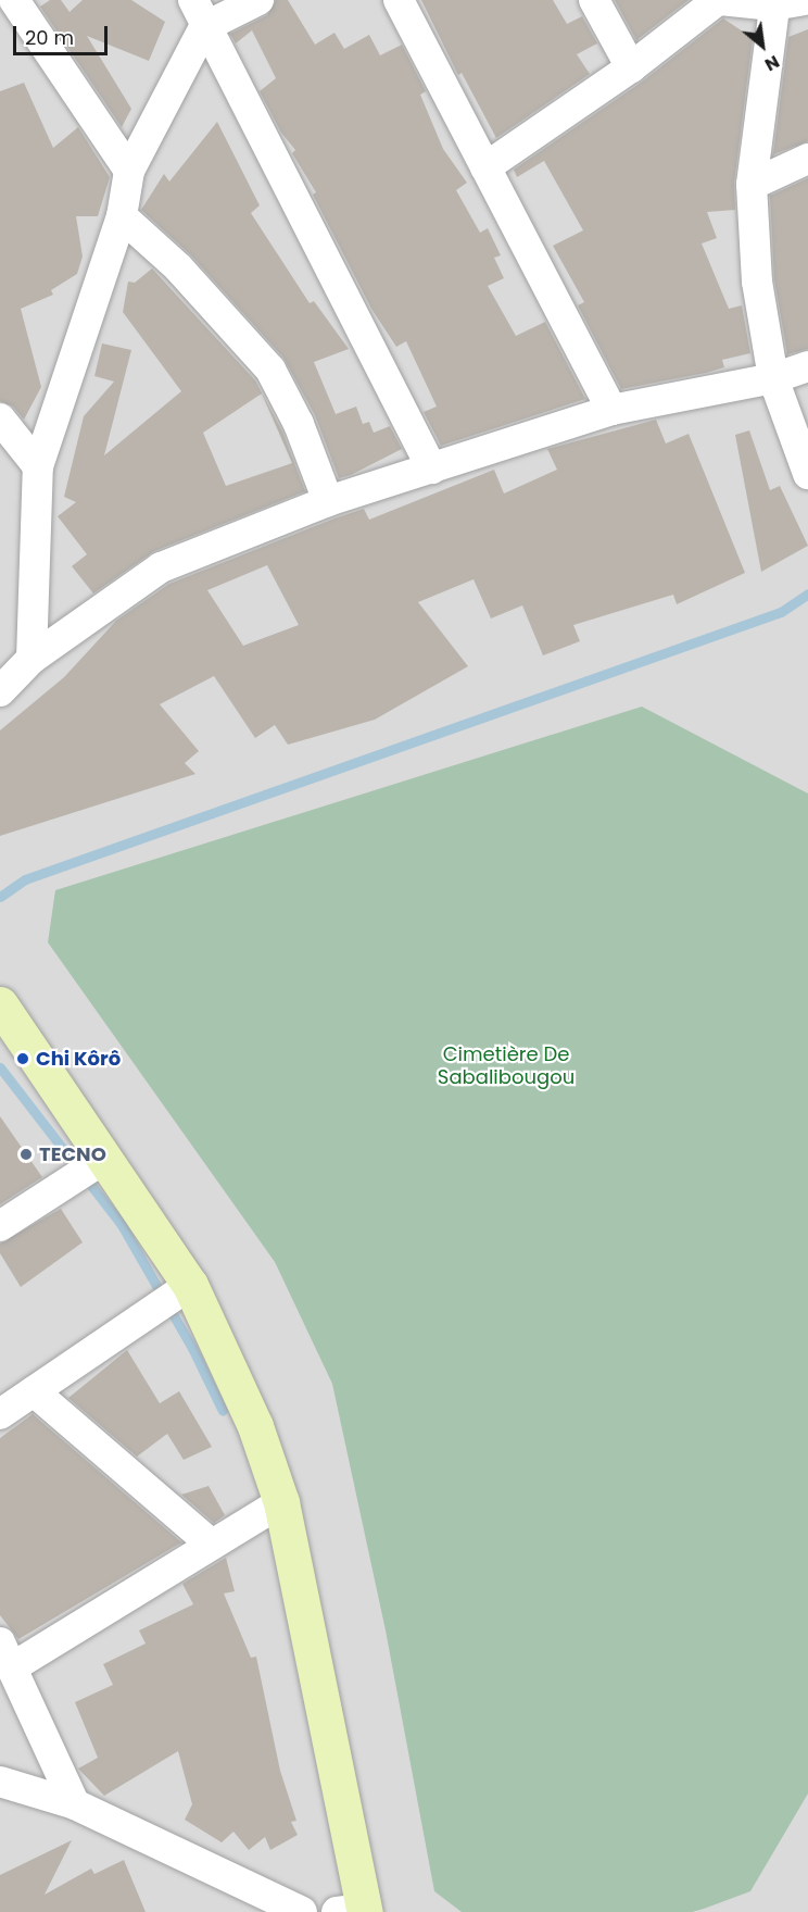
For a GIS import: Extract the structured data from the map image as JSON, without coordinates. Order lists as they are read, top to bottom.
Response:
{
  "parks": ["Cimetière De Sabalibougou"],
  "places": ["Chi Kôrô", "TECNO"],
  "scale_bar": "20 m",
  "north": "bottom right"
}
